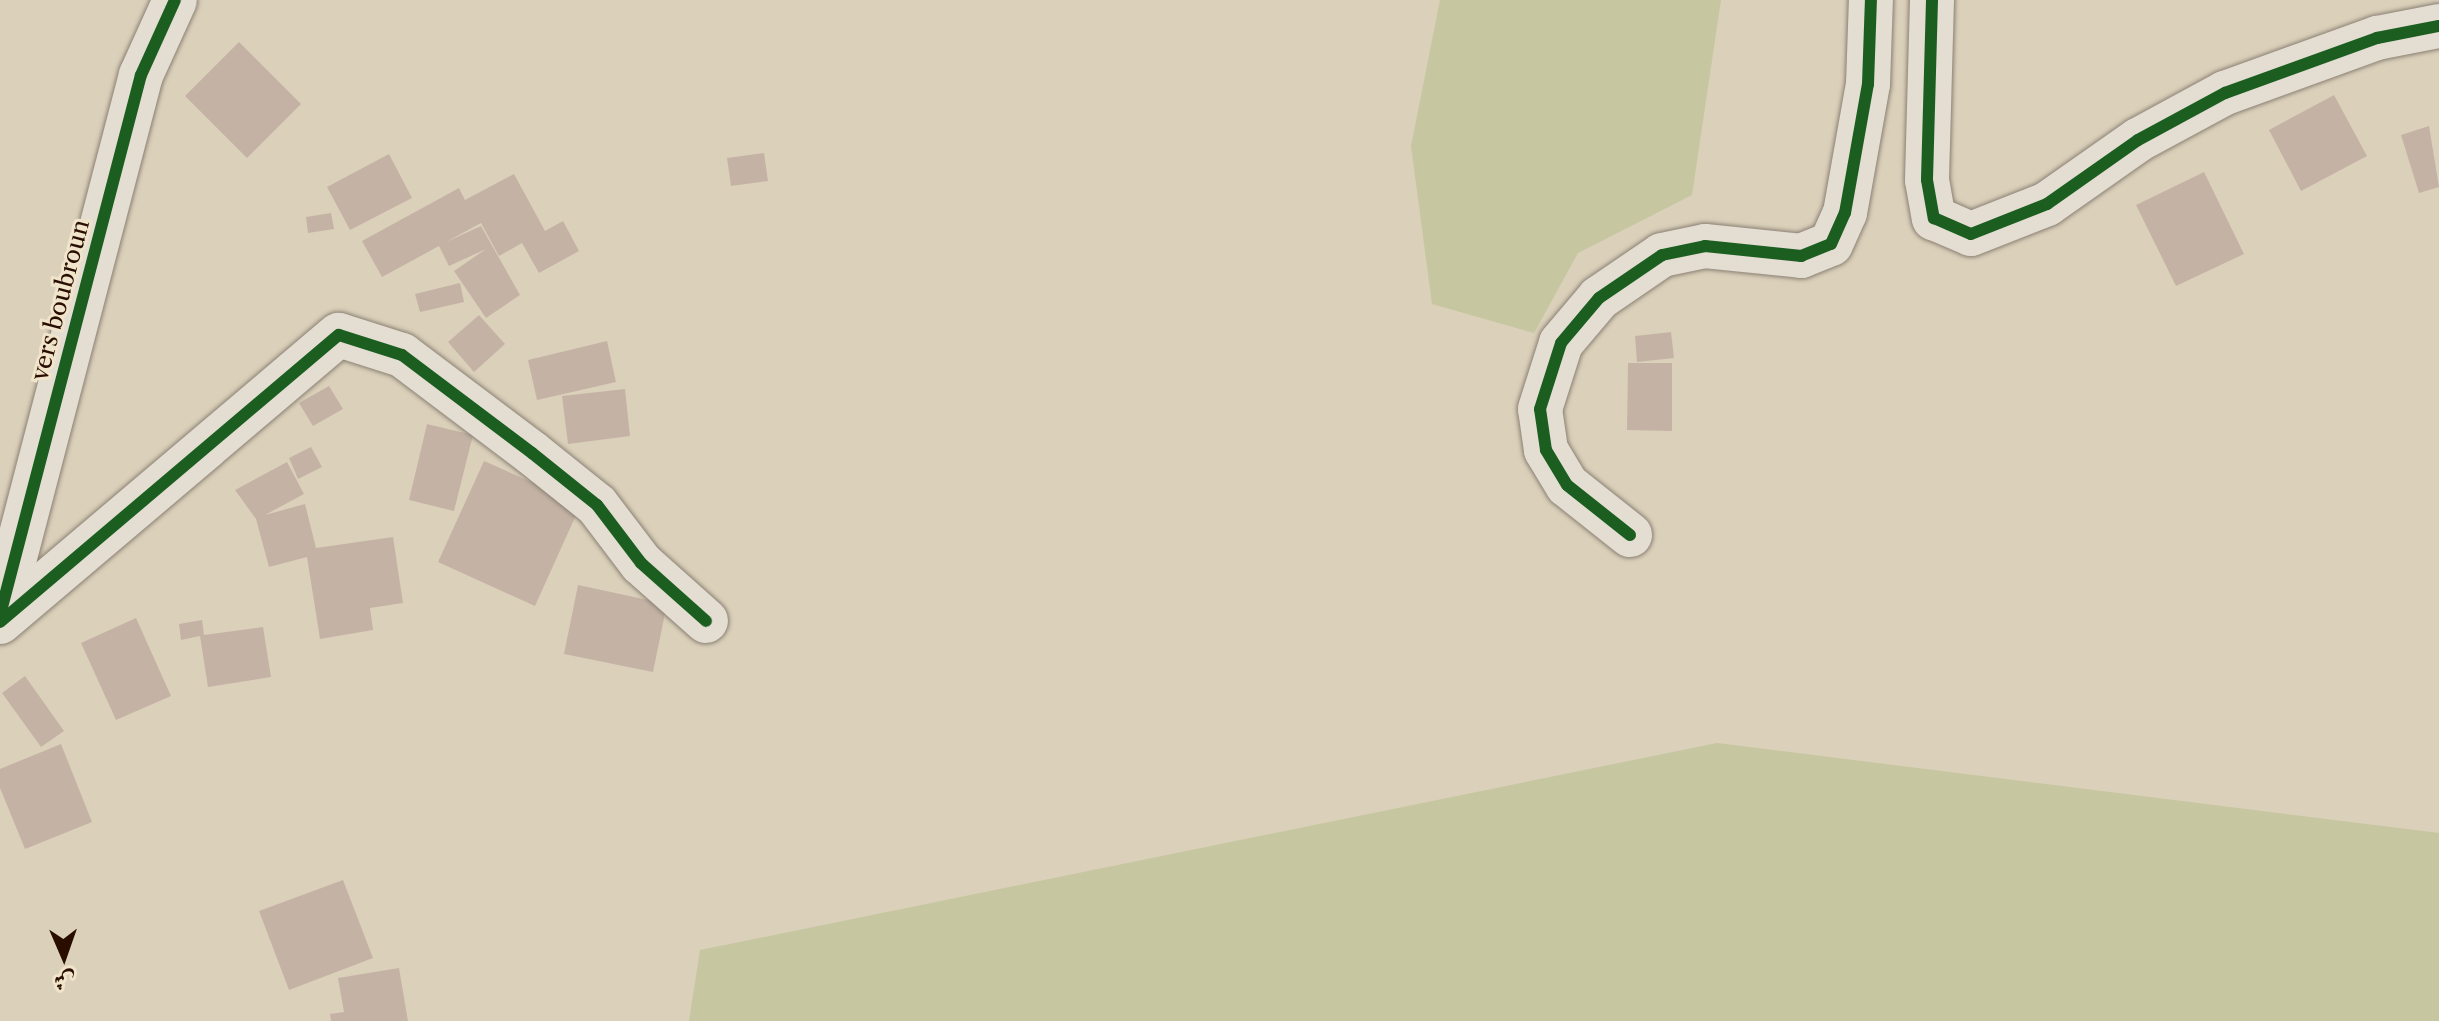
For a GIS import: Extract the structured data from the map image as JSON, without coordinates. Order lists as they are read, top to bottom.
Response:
{
  "streets": {
    "street": ["vers boubroun"]
  },
  "north": "bottom"
}
